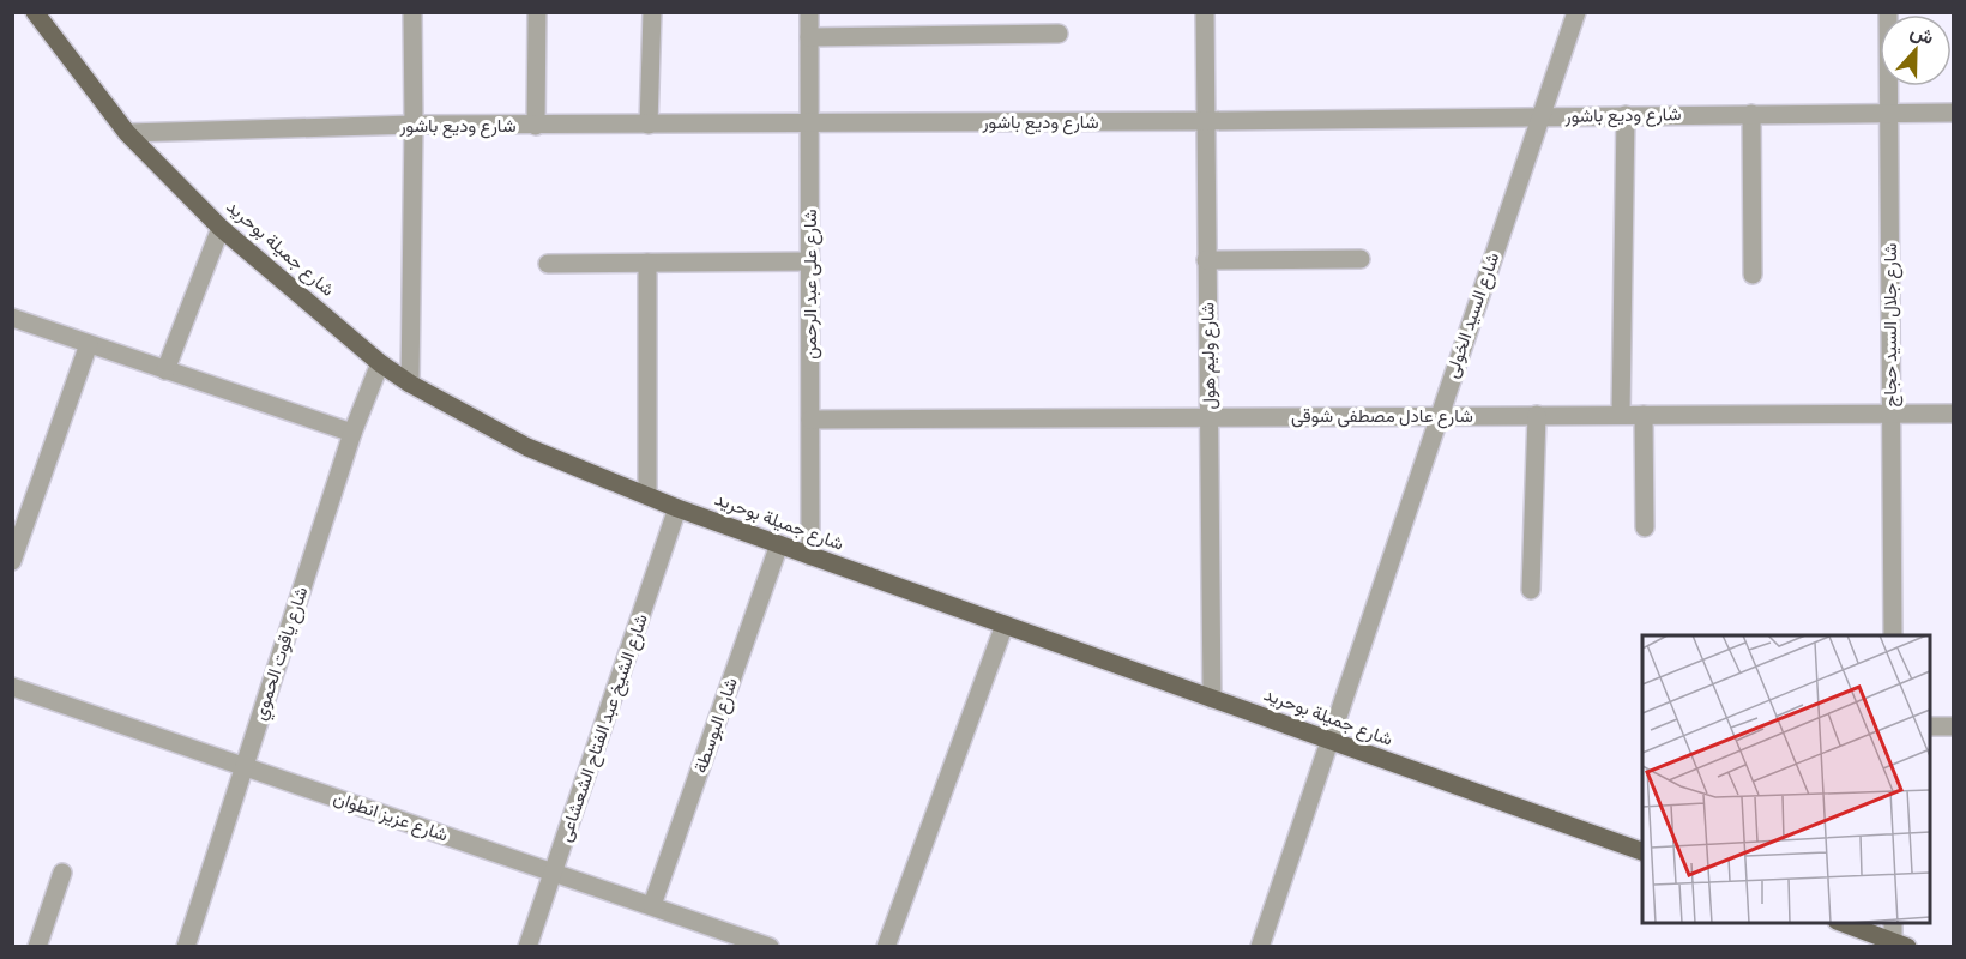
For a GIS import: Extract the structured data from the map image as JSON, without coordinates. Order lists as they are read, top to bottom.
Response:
{
  "streets": {
    "main road": ["شارع جميلة بوحريد"],
    "street": [
      "شارع وديع باشور",
      "شارع على عبد الرحمن",
      "شارع السيد الخولى",
      "شارع جلال السيد حجاج",
      "شارع وليم هول",
      "شارع عادل مصطفى شوقى",
      "شارع ياقوت الحموي",
      "شارع البوسطة",
      "شارع الشيخ عبد الفتاح الشعشاعى",
      "شارع عزيز انطوان"
    ]
  },
  "crossings": [
    ["شارع وديع باشور", "شارع جميلة بوحريد"],
    ["شارع وديع باشور", "شارع على عبد الرحمن"],
    ["شارع وديع باشور", "شارع السيد الخولى"],
    ["شارع وديع باشور", "شارع جلال السيد حجاج"],
    ["شارع وديع باشور", "شارع وليم هول"],
    ["شارع جميلة بوحريد", "شارع على عبد الرحمن"],
    ["شارع جميلة بوحريد", "شارع السيد الخولى"],
    ["شارع جميلة بوحريد", "شارع وليم هول"],
    ["شارع جميلة بوحريد", "شارع ياقوت الحموي"],
    ["شارع جميلة بوحريد", "شارع البوسطة"],
    ["شارع جميلة بوحريد", "شارع الشيخ عبد الفتاح الشعشاعى"],
    ["شارع على عبد الرحمن", "شارع عادل مصطفى شوقى"],
    ["شارع السيد الخولى", "شارع عادل مصطفى شوقى"],
    ["شارع جلال السيد حجاج", "شارع عادل مصطفى شوقى"],
    ["شارع وليم هول", "شارع عادل مصطفى شوقى"],
    ["شارع ياقوت الحموي", "شارع عزيز انطوان"],
    ["شارع البوسطة", "شارع عزيز انطوان"],
    ["شارع الشيخ عبد الفتاح الشعشاعى", "شارع عزيز انطوان"]
  ],
  "north": "top"
}
